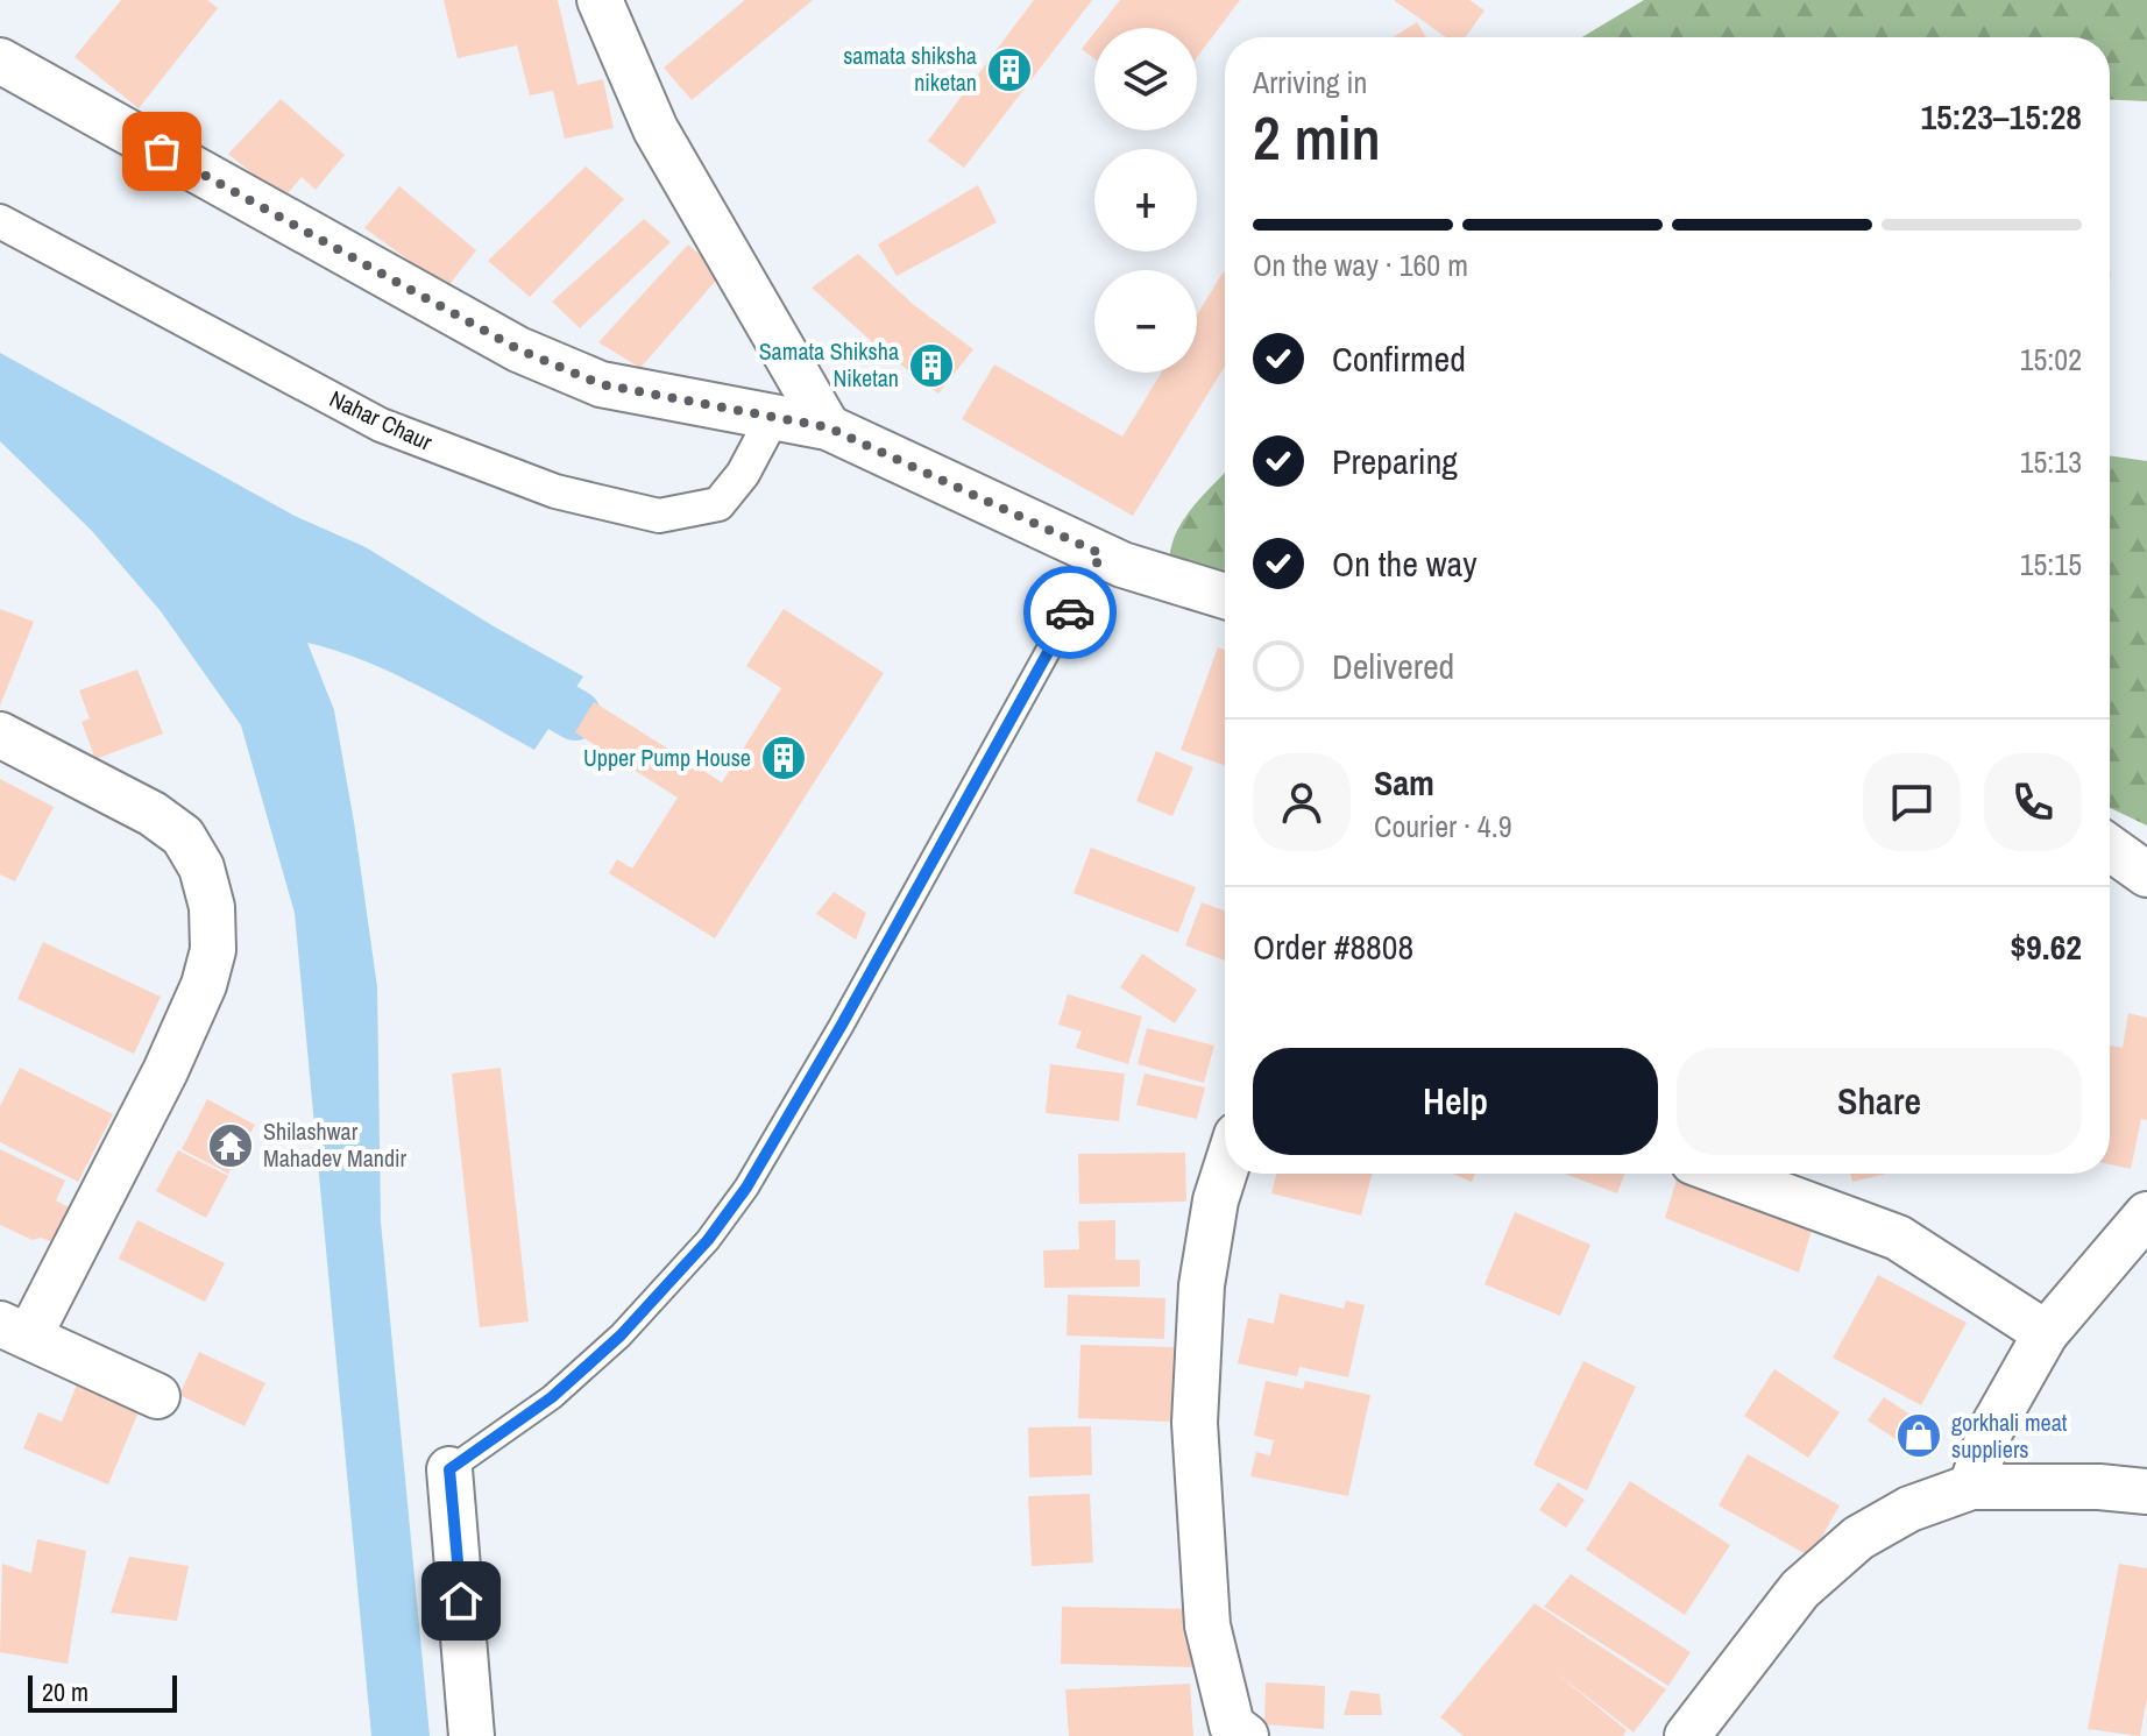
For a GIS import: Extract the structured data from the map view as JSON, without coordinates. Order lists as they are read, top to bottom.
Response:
{
  "streets": {
    "street": ["Nahar Chaur"]
  },
  "places": {
    "building": ["samata shiksha niketan", "Samata Shiksha Niketan", "Upper Pump House"],
    "temple": ["Shilashwar Mahadev Mandir"],
    "shop": ["gorkhali meat suppliers"]
  },
  "scale_bar": "20 m",
  "page": {
    "map_buttons": ["+", "−"],
    "heading": ["2 min", "Arriving in", "15:23–15:28"],
    "panel": [
      "Sam",
      "Courier · 4.9",
      "Order #8808",
      "$9.62"
    ],
    "bar": "On the way · 160 m",
    "list": [
      ["Confirmed", "15:02"],
      ["Preparing", "15:13"],
      ["On the way", "15:15"],
      "Delivered"
    ],
    "buttons": ["Help", "Share"],
    "scale": "20 m"
  }
}
